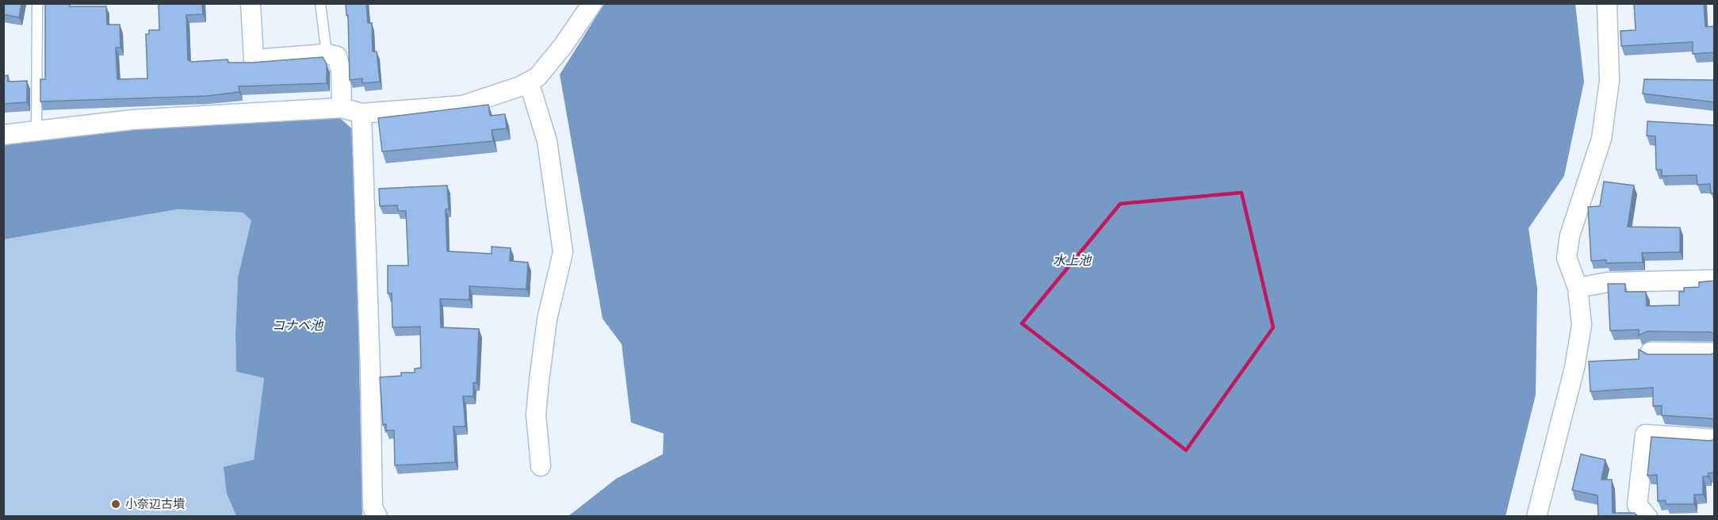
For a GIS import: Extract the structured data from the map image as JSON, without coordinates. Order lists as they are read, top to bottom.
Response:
{
  "water": ["水上池", "コナベ池"],
  "places": ["小奈辺古墳"]
}
